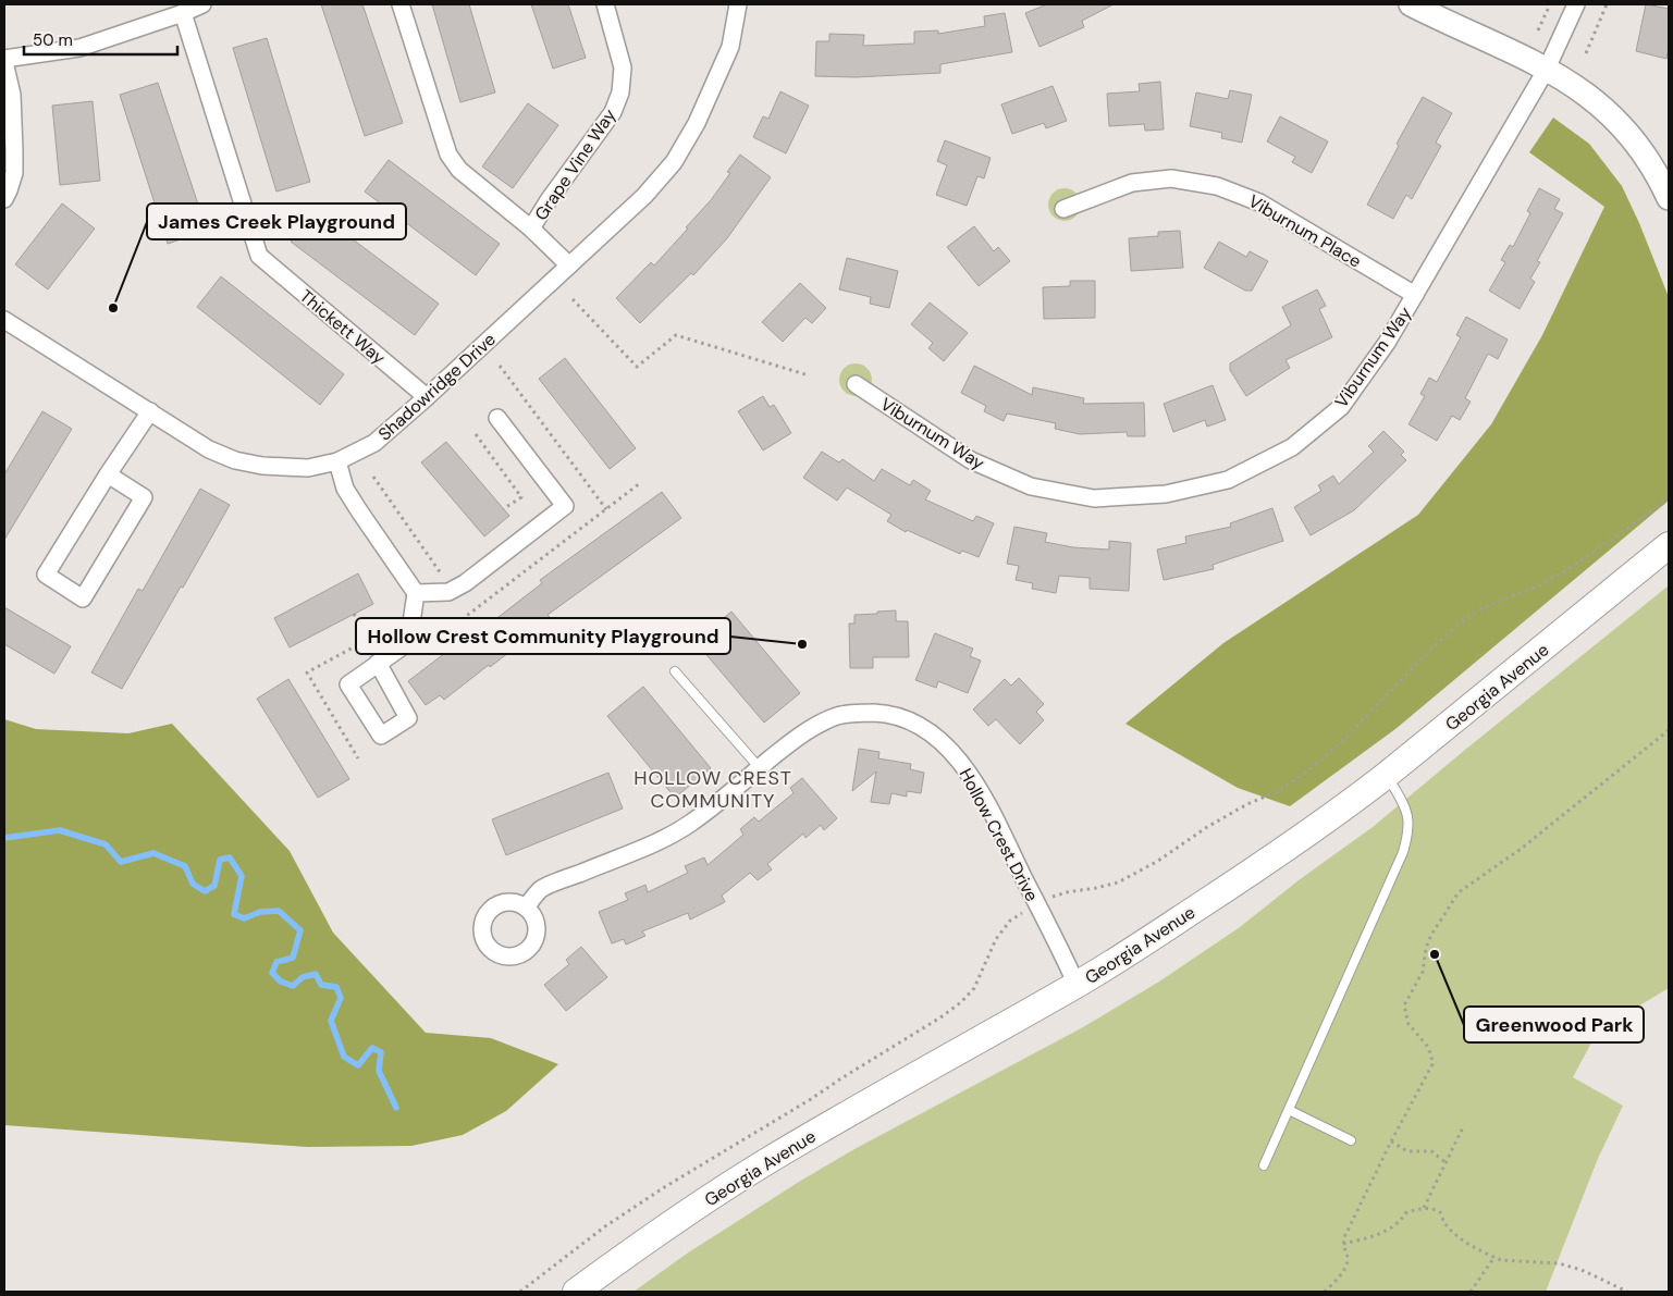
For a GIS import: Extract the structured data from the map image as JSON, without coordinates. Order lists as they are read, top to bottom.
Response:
{
  "streets": {
    "main road": ["Georgia Avenue"],
    "street": [
      "Grape Vine Way",
      "Viburnum Place",
      "Thickett Way",
      "Viburnum Way",
      "Shadowridge Drive",
      "Hollow Crest Drive"
    ]
  },
  "crossings": [
    ["Viburnum Place", "Viburnum Way"],
    ["Thickett Way", "Shadowridge Drive"],
    ["Georgia Avenue", "Hollow Crest Drive"]
  ],
  "districts": ["HOLLOW CREST COMMUNITY"],
  "places": ["James Creek Playground", "Hollow Crest Community Playground", "Greenwood Park"],
  "scale_bar": "50 m"
}
